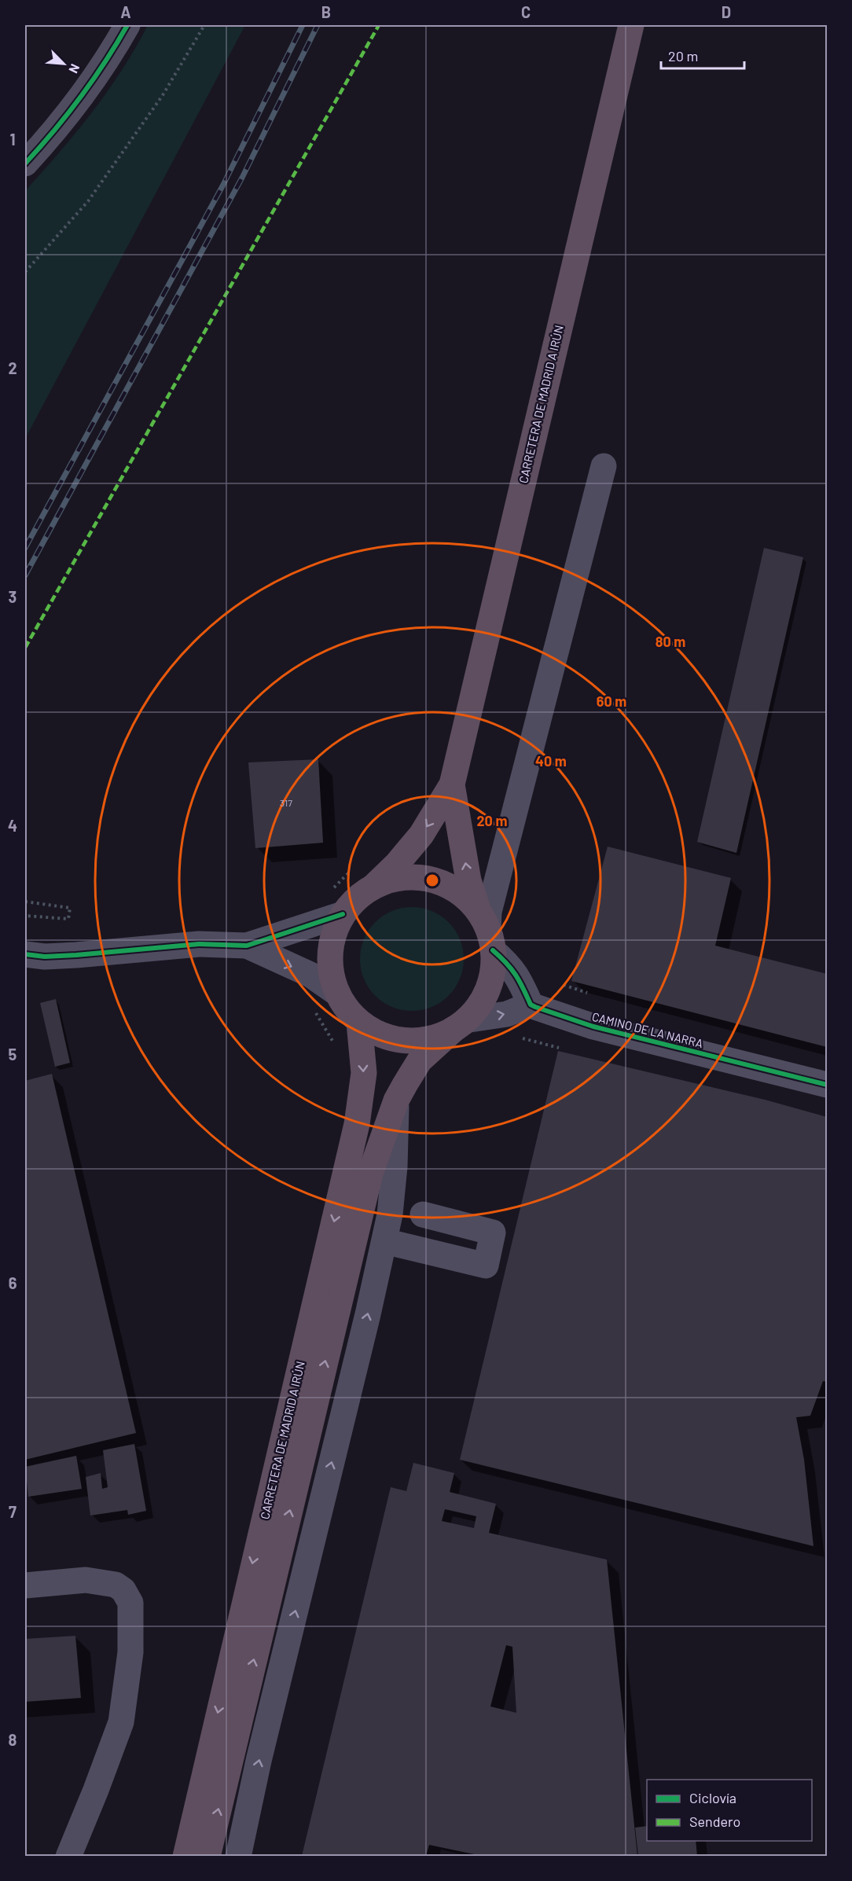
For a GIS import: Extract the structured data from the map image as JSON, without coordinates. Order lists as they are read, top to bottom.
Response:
{
  "streets": {
    "highway": ["CARRETERA DE MADRID A IRÚN"],
    "street": ["CAMINO DE LA NARRA"]
  },
  "house_numbers": ["317"],
  "legend": ["Ciclovía", "Sendero"],
  "scale_bar": "20 m",
  "north": "bottom right",
  "grid": {
    "columns": [
      "A",
      "B",
      "C",
      "D"
    ],
    "rows": [
      "1",
      "2",
      "3",
      "4",
      "5",
      "6",
      "7",
      "8"
    ]
  },
  "rings": [
    "80 m",
    "60 m",
    "40 m",
    "20 m"
  ]
}
